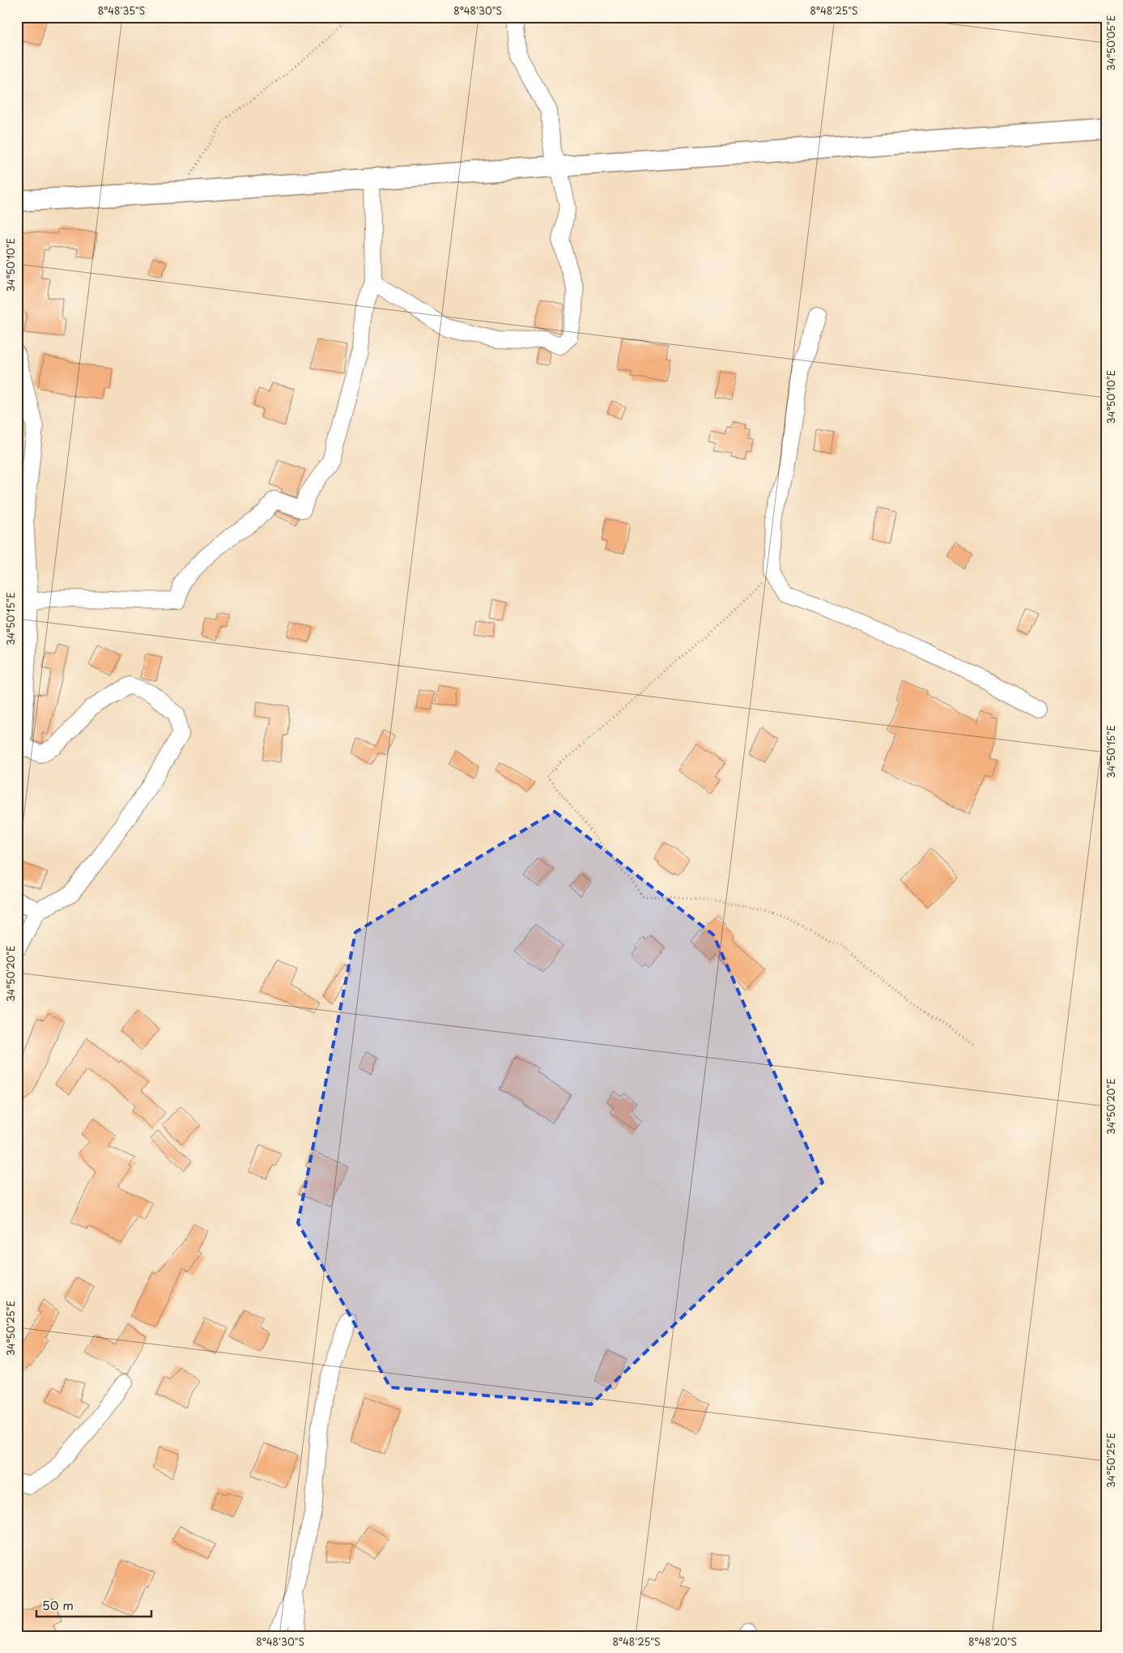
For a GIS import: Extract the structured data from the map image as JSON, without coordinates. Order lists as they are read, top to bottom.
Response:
{
  "scale_bar": "50 m",
  "coordinates": [
    "8°48'35\"S",
    "8°48'30\"S",
    "8°48'25\"S",
    "34°50'05\"E",
    "34°50'10\"E",
    "34°50'15\"E",
    "34°50'20\"E",
    "34°50'25\"E",
    "8°48'20\"S"
  ]
}
